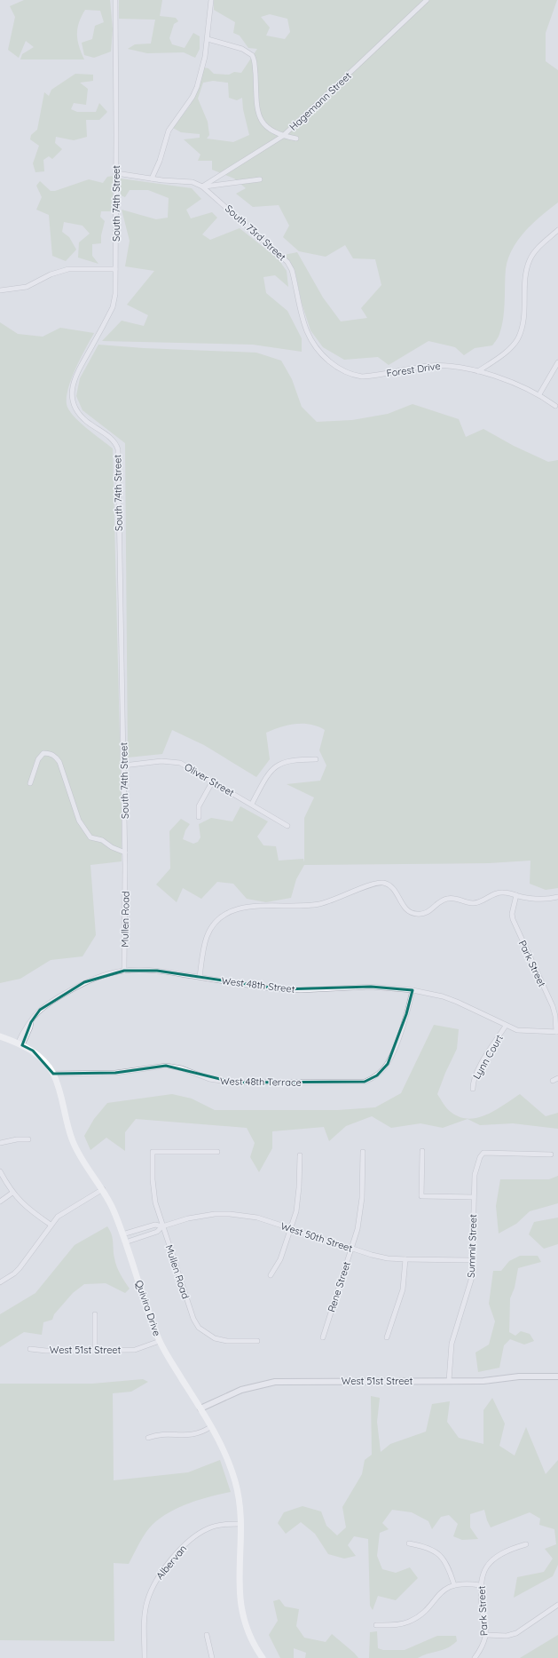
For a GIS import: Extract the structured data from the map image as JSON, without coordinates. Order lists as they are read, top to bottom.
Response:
{
  "streets": {
    "main road": ["Quivira Drive"],
    "street": [
      "Hagemann Street",
      "South 74th Street",
      "South 73rd Street",
      "Forest Drive",
      "Oliver Street",
      "Mullen Road",
      "Park Street",
      "West 48th Street",
      "Lynn Court",
      "West 48th Terrace",
      "West 50th Street",
      "Summit Street",
      "Rene Street",
      "West 51st Street",
      "Albervan"
    ]
  },
  "crossings": [
    ["Hagemann Street", "South 73rd Street"],
    ["South 74th Street", "Oliver Street"],
    ["South 74th Street", "Mullen Road"],
    ["South 73rd Street", "Forest Drive"],
    ["Mullen Road", "West 48th Street"],
    ["Mullen Road", "West 50th Street"],
    ["Park Street", "West 48th Street"],
    ["West 48th Street", "Lynn Court"],
    ["West 48th Street", "West 48th Terrace"],
    ["West 48th Street", "Quivira Drive"],
    ["West 48th Terrace", "Quivira Drive"],
    ["West 50th Street", "Summit Street"],
    ["West 50th Street", "Rene Street"],
    ["West 50th Street", "Quivira Drive"],
    ["Summit Street", "West 51st Street"],
    ["Quivira Drive", "West 51st Street"],
    ["Quivira Drive", "Albervan"]
  ]
}
